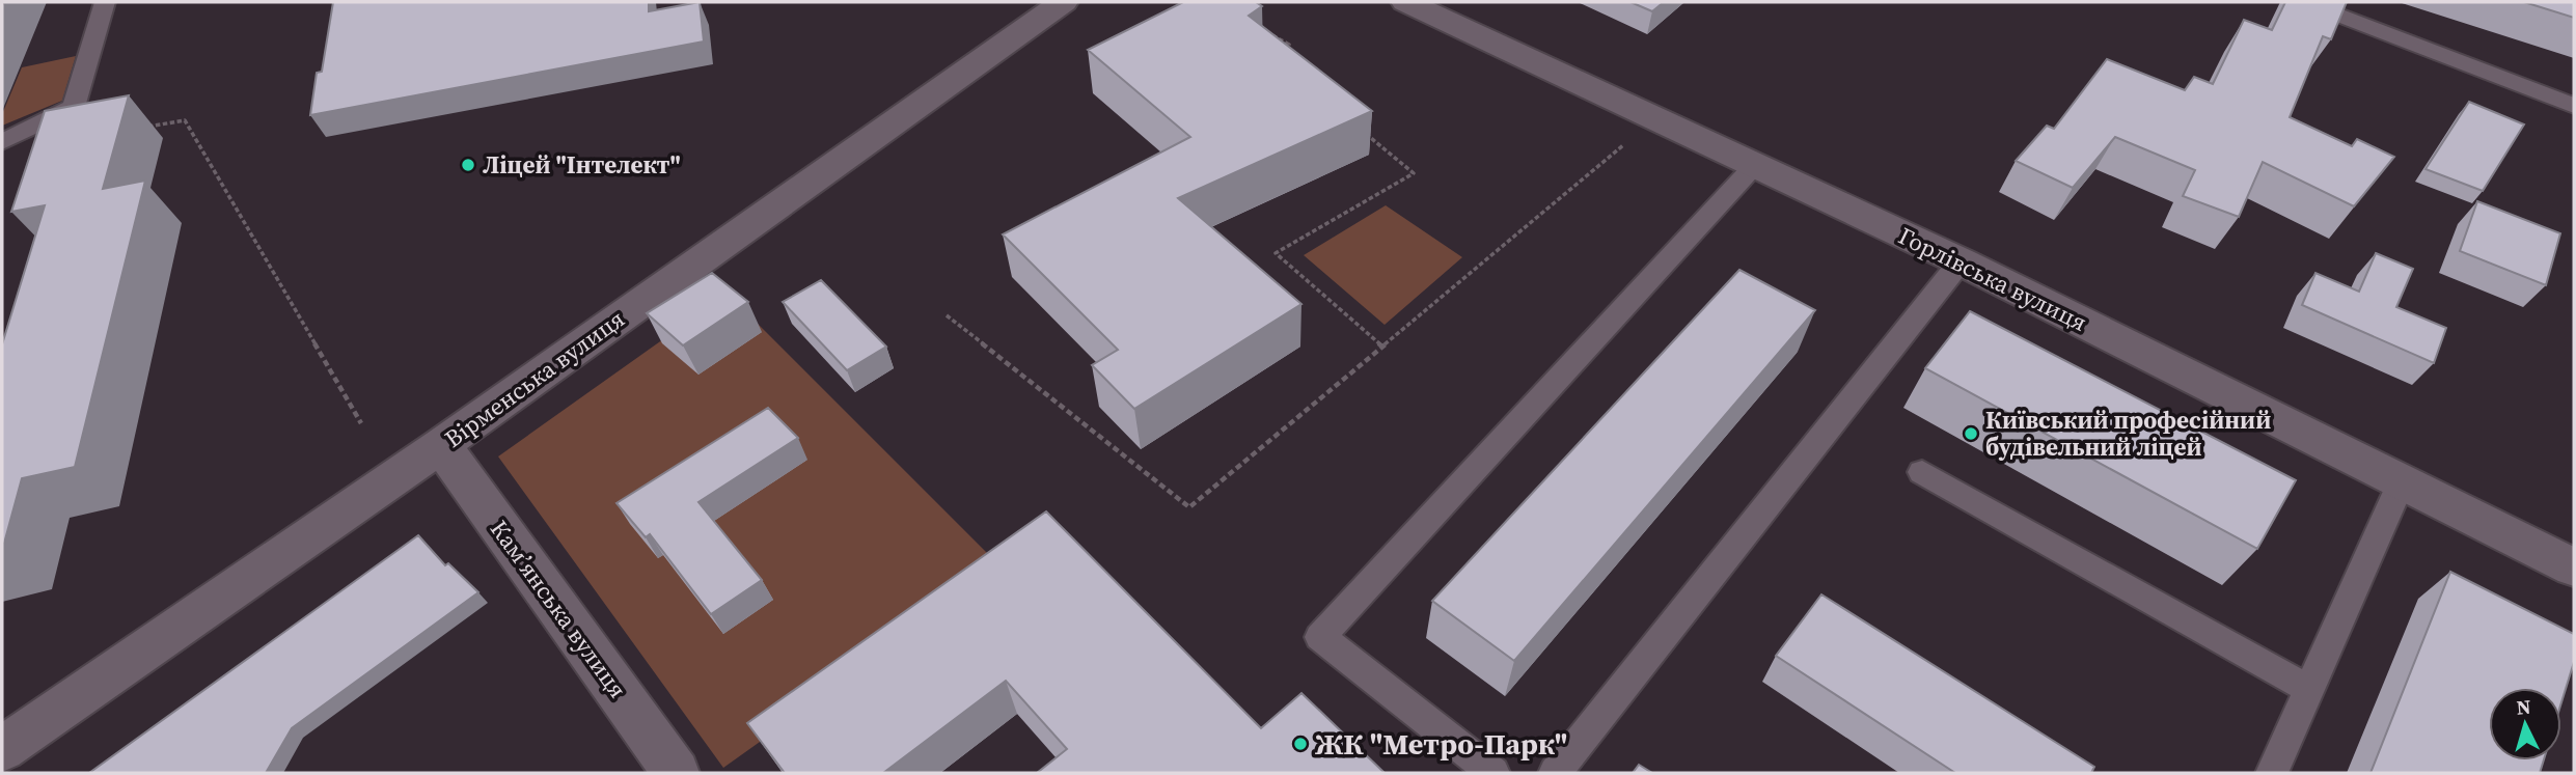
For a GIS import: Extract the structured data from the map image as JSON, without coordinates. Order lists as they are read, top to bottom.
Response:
{
  "streets": {
    "street": ["Горлівська вулиця", "Вірменська вулиця", "Камʼянська вулиця"]
  },
  "crossings": [
    ["Вірменська вулиця", "Камʼянська вулиця"]
  ],
  "places": ["Ліцей \"Інтелект\"", "Київський професійний будівельний ліцей", "ЖК \"Метро-Парк\""],
  "north": "top"
}
